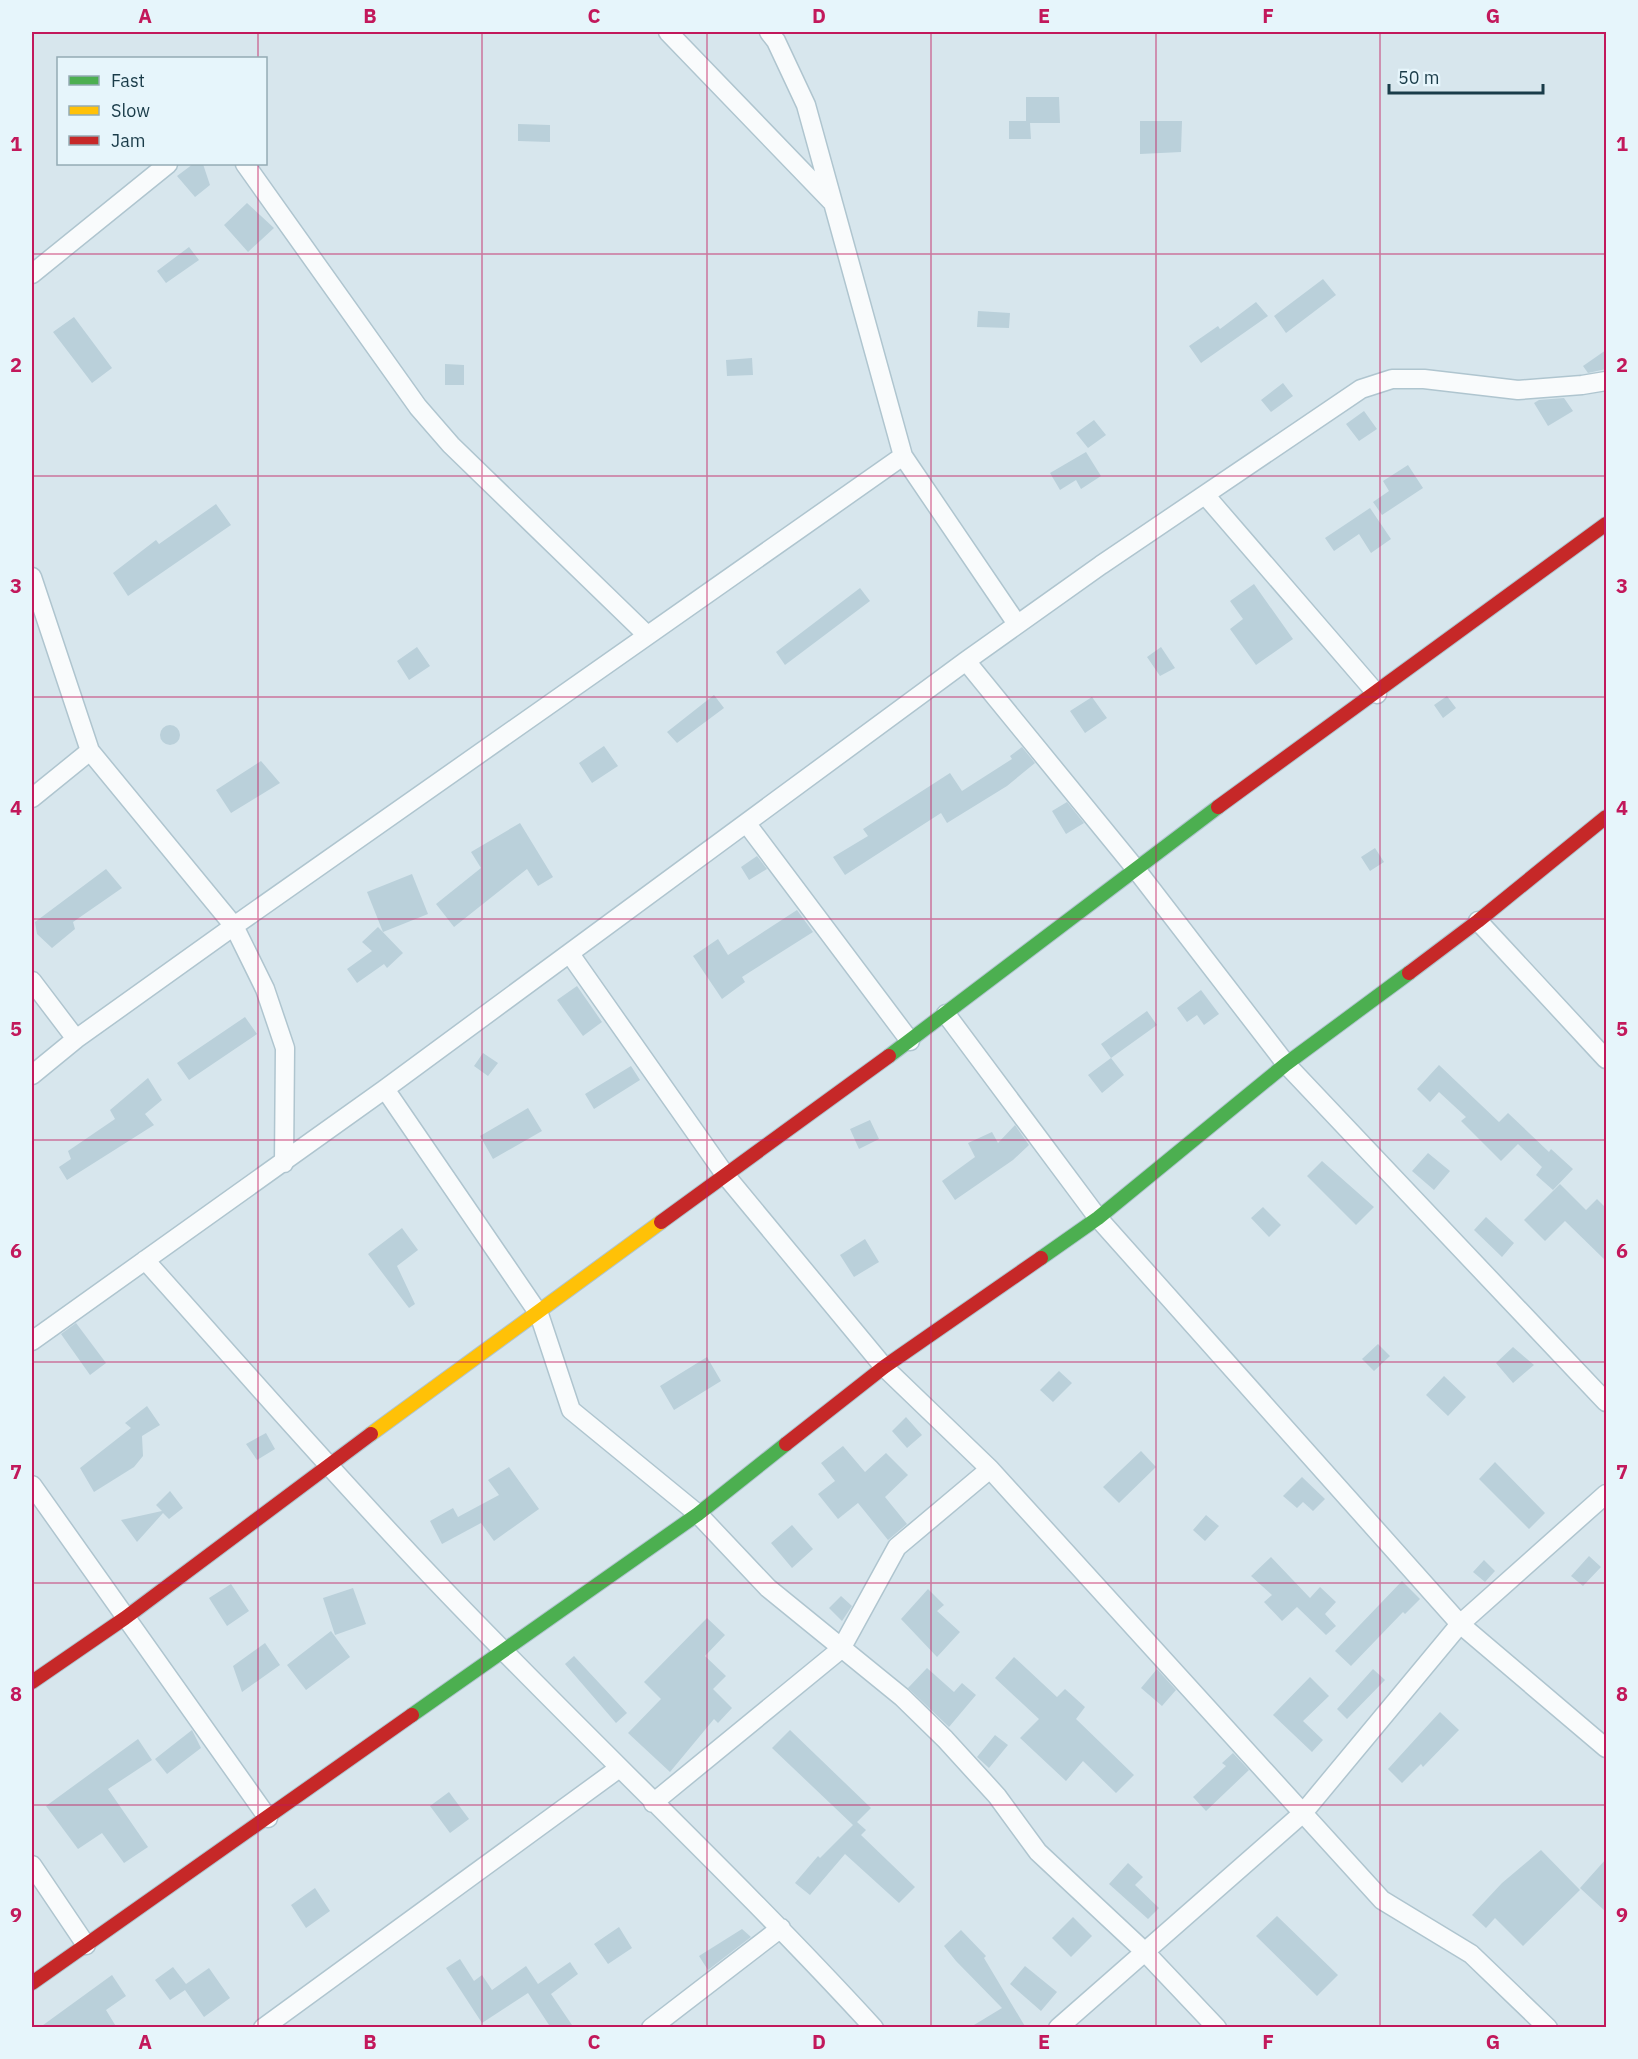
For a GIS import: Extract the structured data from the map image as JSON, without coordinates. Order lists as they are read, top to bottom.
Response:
{
  "legend": ["Fast", "Slow", "Jam"],
  "scale_bar": "50 m",
  "grid": {
    "columns": [
      "A",
      "B",
      "C",
      "D",
      "E",
      "F",
      "G"
    ],
    "rows": [
      "1",
      "2",
      "3",
      "4",
      "5",
      "6",
      "7",
      "8",
      "9"
    ]
  }
}
